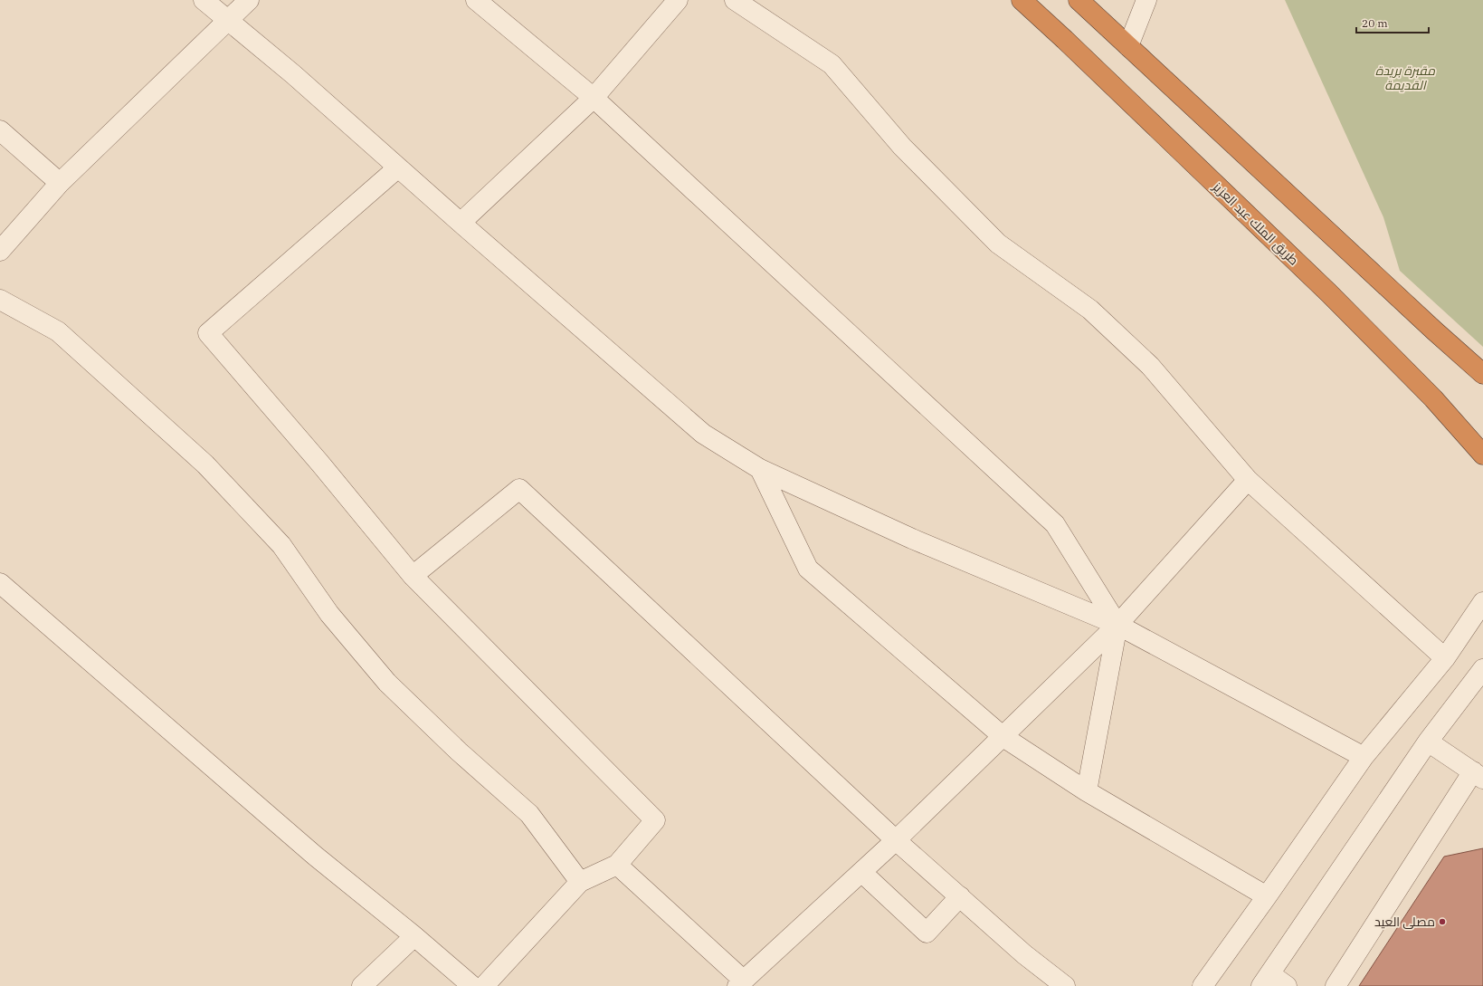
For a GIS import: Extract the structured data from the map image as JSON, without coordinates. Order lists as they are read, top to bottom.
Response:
{
  "streets": {
    "highway": ["طريق الملك عبد العزيز"]
  },
  "parks": ["مقبرة بريدة القديمة"],
  "places": ["مصلى العيد"],
  "scale_bar": "20 m"
}
